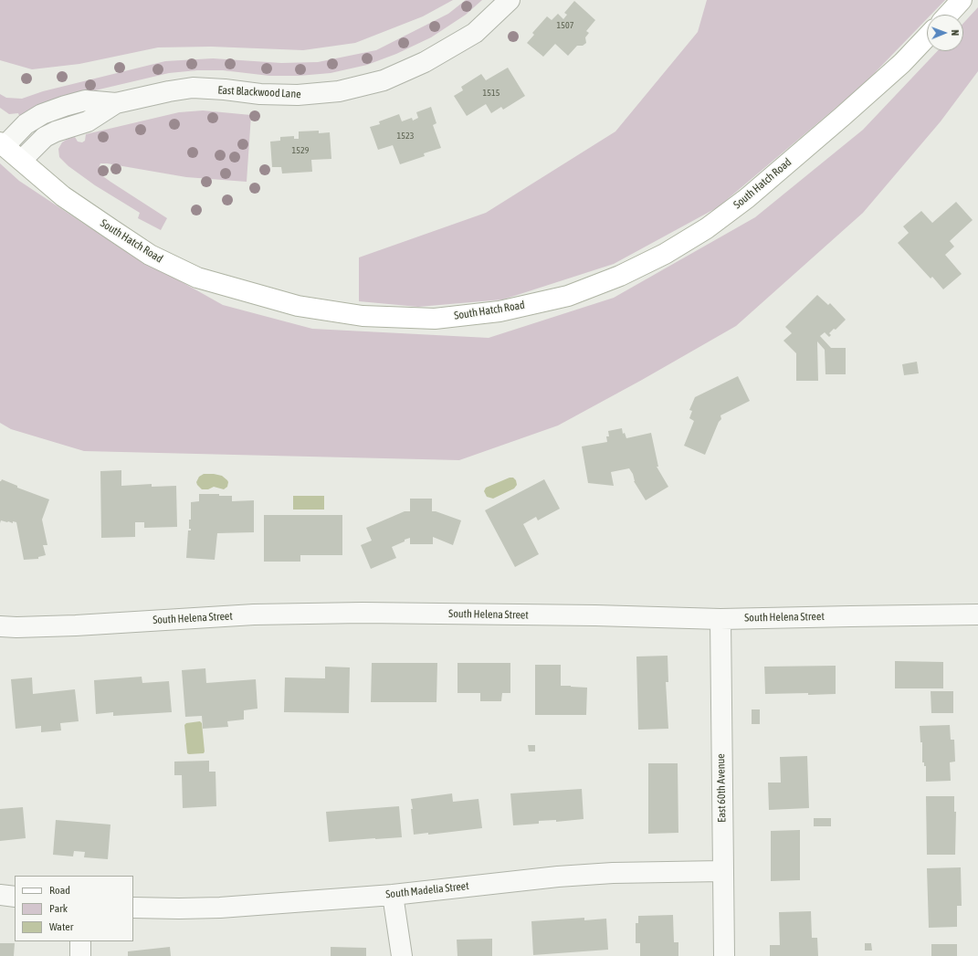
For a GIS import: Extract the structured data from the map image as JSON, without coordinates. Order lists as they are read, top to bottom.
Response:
{
  "streets": {
    "main road": ["South Hatch Road"],
    "street": [
      "East Blackwood Lane",
      "South Helena Street",
      "East 60th Avenue",
      "South Madelia Street"
    ]
  },
  "crossings": [
    ["East Blackwood Lane", "South Hatch Road"],
    ["South Helena Street", "East 60th Avenue"],
    ["East 60th Avenue", "South Madelia Street"]
  ],
  "house_numbers": [
    "1507",
    "1515",
    "1523",
    "1529"
  ],
  "legend": ["Road", "Park", "Water"],
  "north": "right"
}
